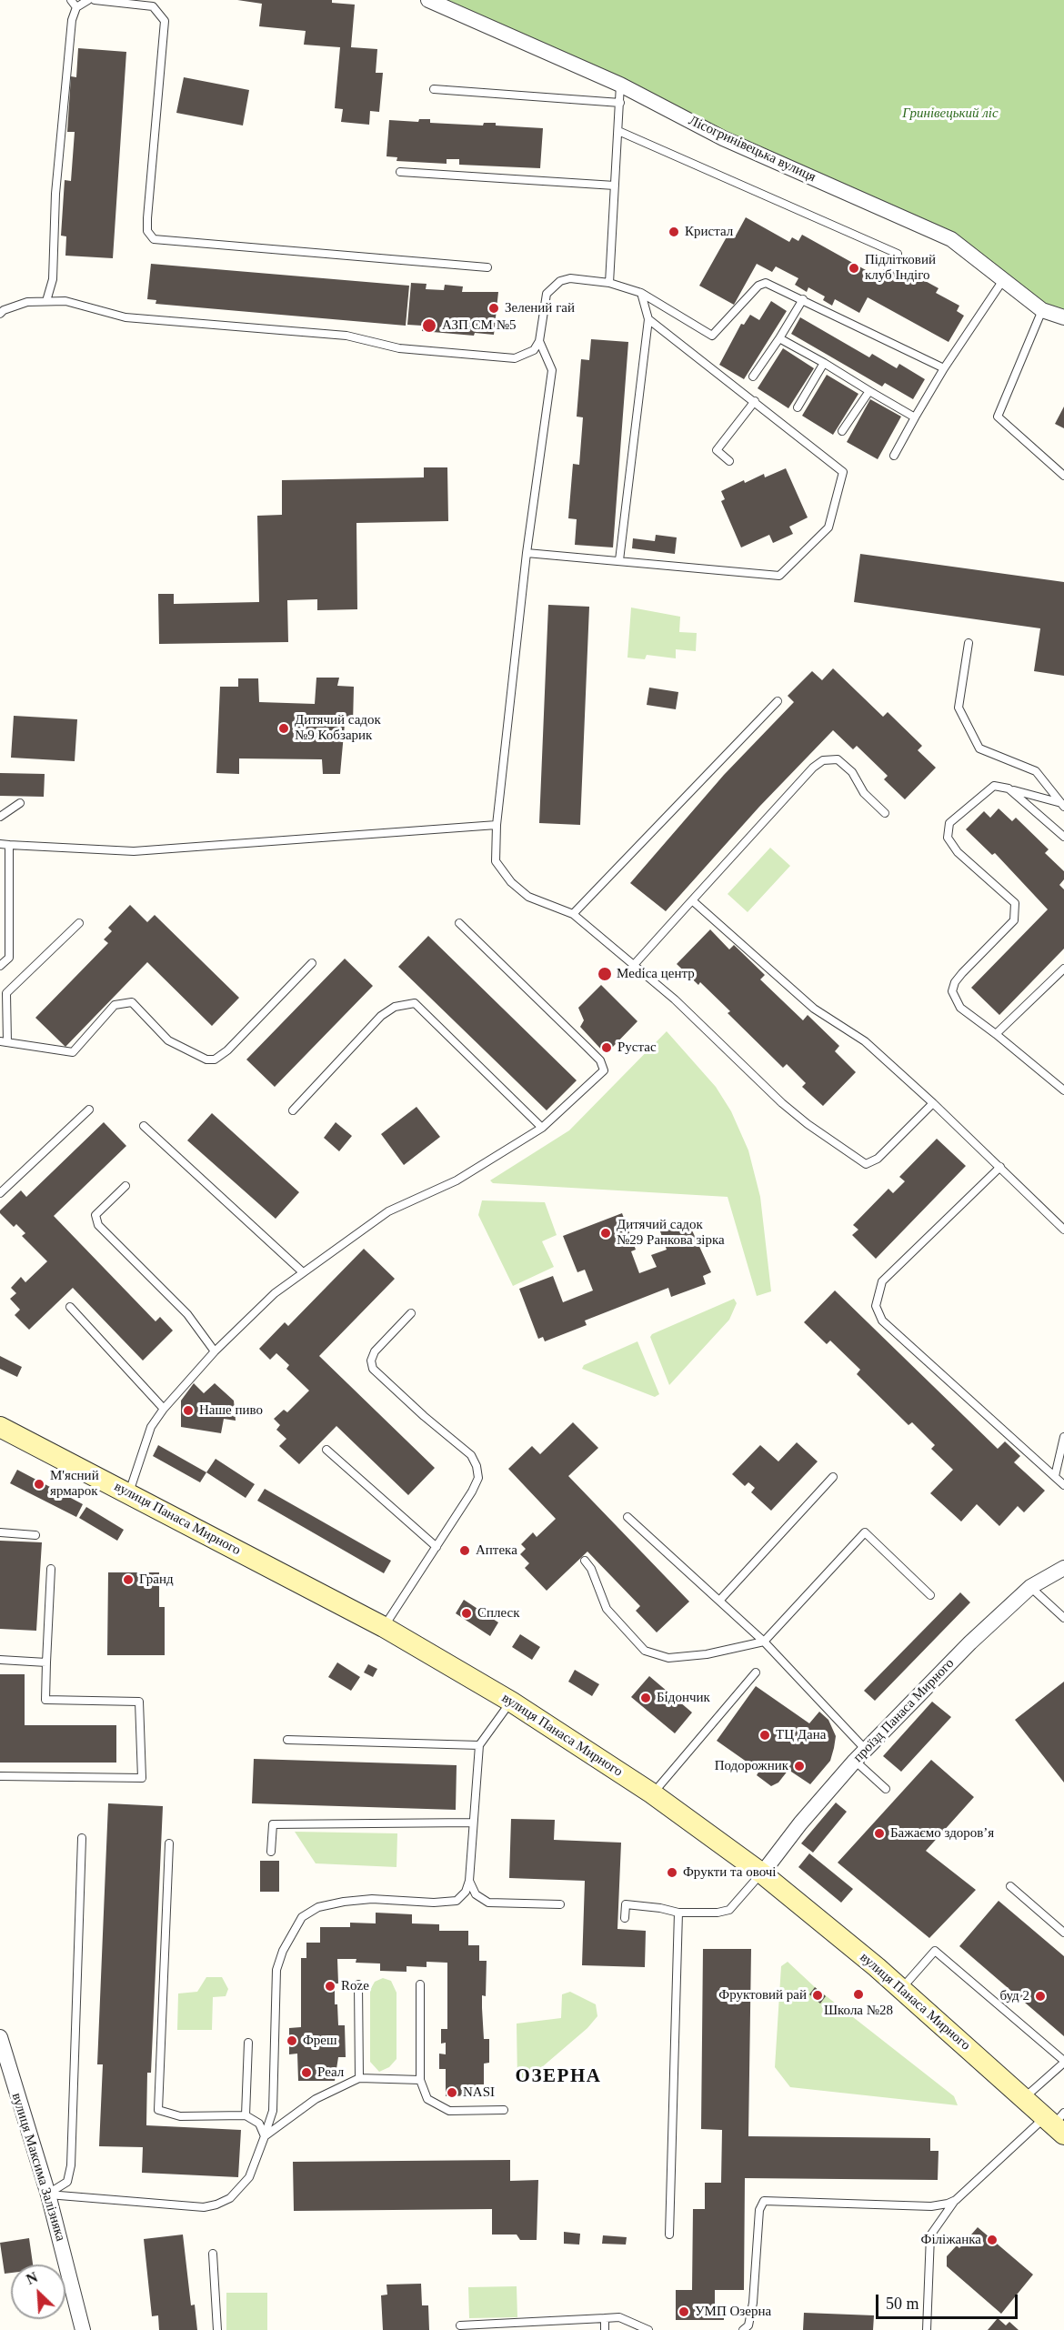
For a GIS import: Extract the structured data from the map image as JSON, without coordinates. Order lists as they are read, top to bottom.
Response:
{
  "streets": {
    "main road": ["вулиця Панаса Мирного"],
    "street": ["Лісогринівецька вулиця", "проїзд Панаса Мирного", "вулиця Максима Залізняка"]
  },
  "crossings": [
    ["вулиця Панаса Мирного", "проїзд Панаса Мирного"]
  ],
  "districts": ["ОЗЕРНА"],
  "parks": ["Гринівецький ліс"],
  "places": [
    "Кристал",
    "Підлітковий клуб Індіго",
    "Зелений гай",
    "АЗП СМ №5",
    "Дитячий садок №9 Кобзарик",
    "Medica центр",
    "Рустас",
    "Дитячий садок №29 Ранкова зірка",
    "Наше пиво",
    "М'ясний ярмарок",
    "Аптека",
    "Гранд",
    "Сплеск",
    "Бідончик",
    "ТЦ Дана",
    "Подорожник",
    "Бажаємо здоровʼя",
    "Фрукти та овочі",
    "Roze",
    "Школа №28",
    "Фруктовий рай",
    "буд 2",
    "Фреш",
    "Реал",
    "NASI",
    "Філіжанка",
    "УМП Озерна"
  ],
  "scale_bar": "50 m",
  "north": "top left"
}
